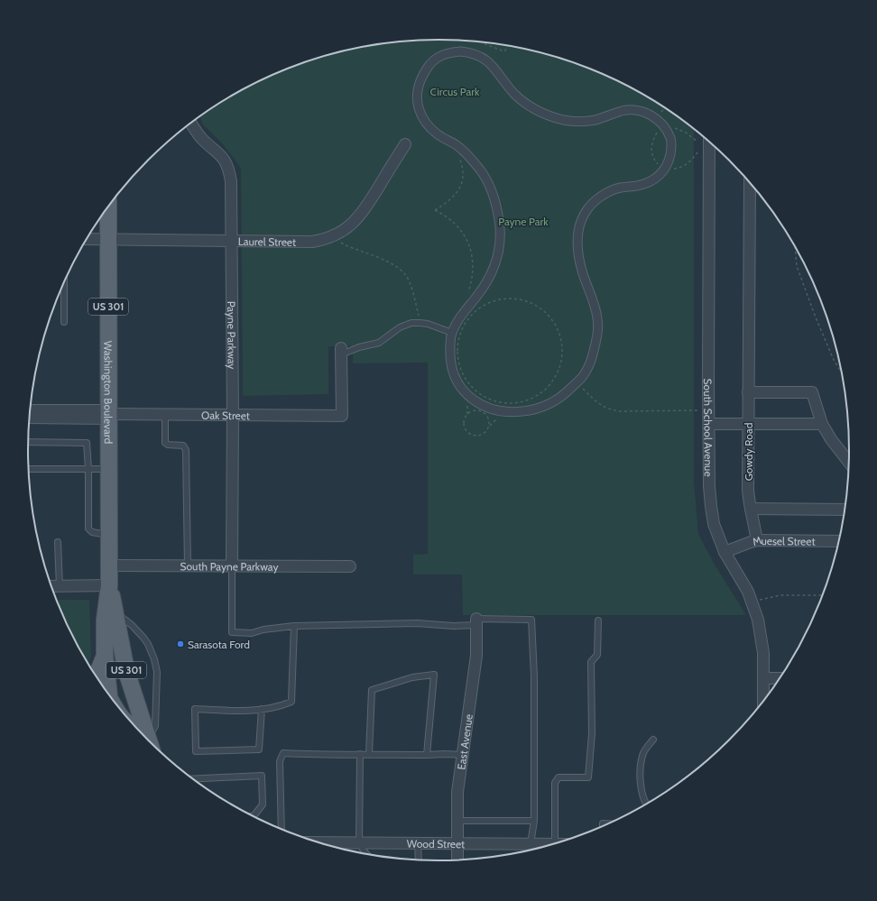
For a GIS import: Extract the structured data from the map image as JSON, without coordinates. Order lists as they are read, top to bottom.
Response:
{
  "streets": {
    "main road": ["US 301", "Washington Boulevard"],
    "street": [
      "Laurel Street",
      "Payne Parkway",
      "Oak Street",
      "South School Avenue",
      "Gowdy Road",
      "Muesel Street",
      "South Payne Parkway",
      "East Avenue",
      "Wood Street"
    ]
  },
  "crossings": [
    ["Laurel Street", "Payne Parkway"],
    ["Laurel Street", "Washington Boulevard"],
    ["Payne Parkway", "Oak Street"],
    ["Payne Parkway", "South Payne Parkway"],
    ["Washington Boulevard", "Oak Street"],
    ["Washington Boulevard", "South Payne Parkway"],
    ["South School Avenue", "Muesel Street"],
    ["Gowdy Road", "Muesel Street"],
    ["East Avenue", "Wood Street"]
  ],
  "parks": ["Circus Park", "Payne Park"],
  "places": ["Sarasota Ford"]
}
